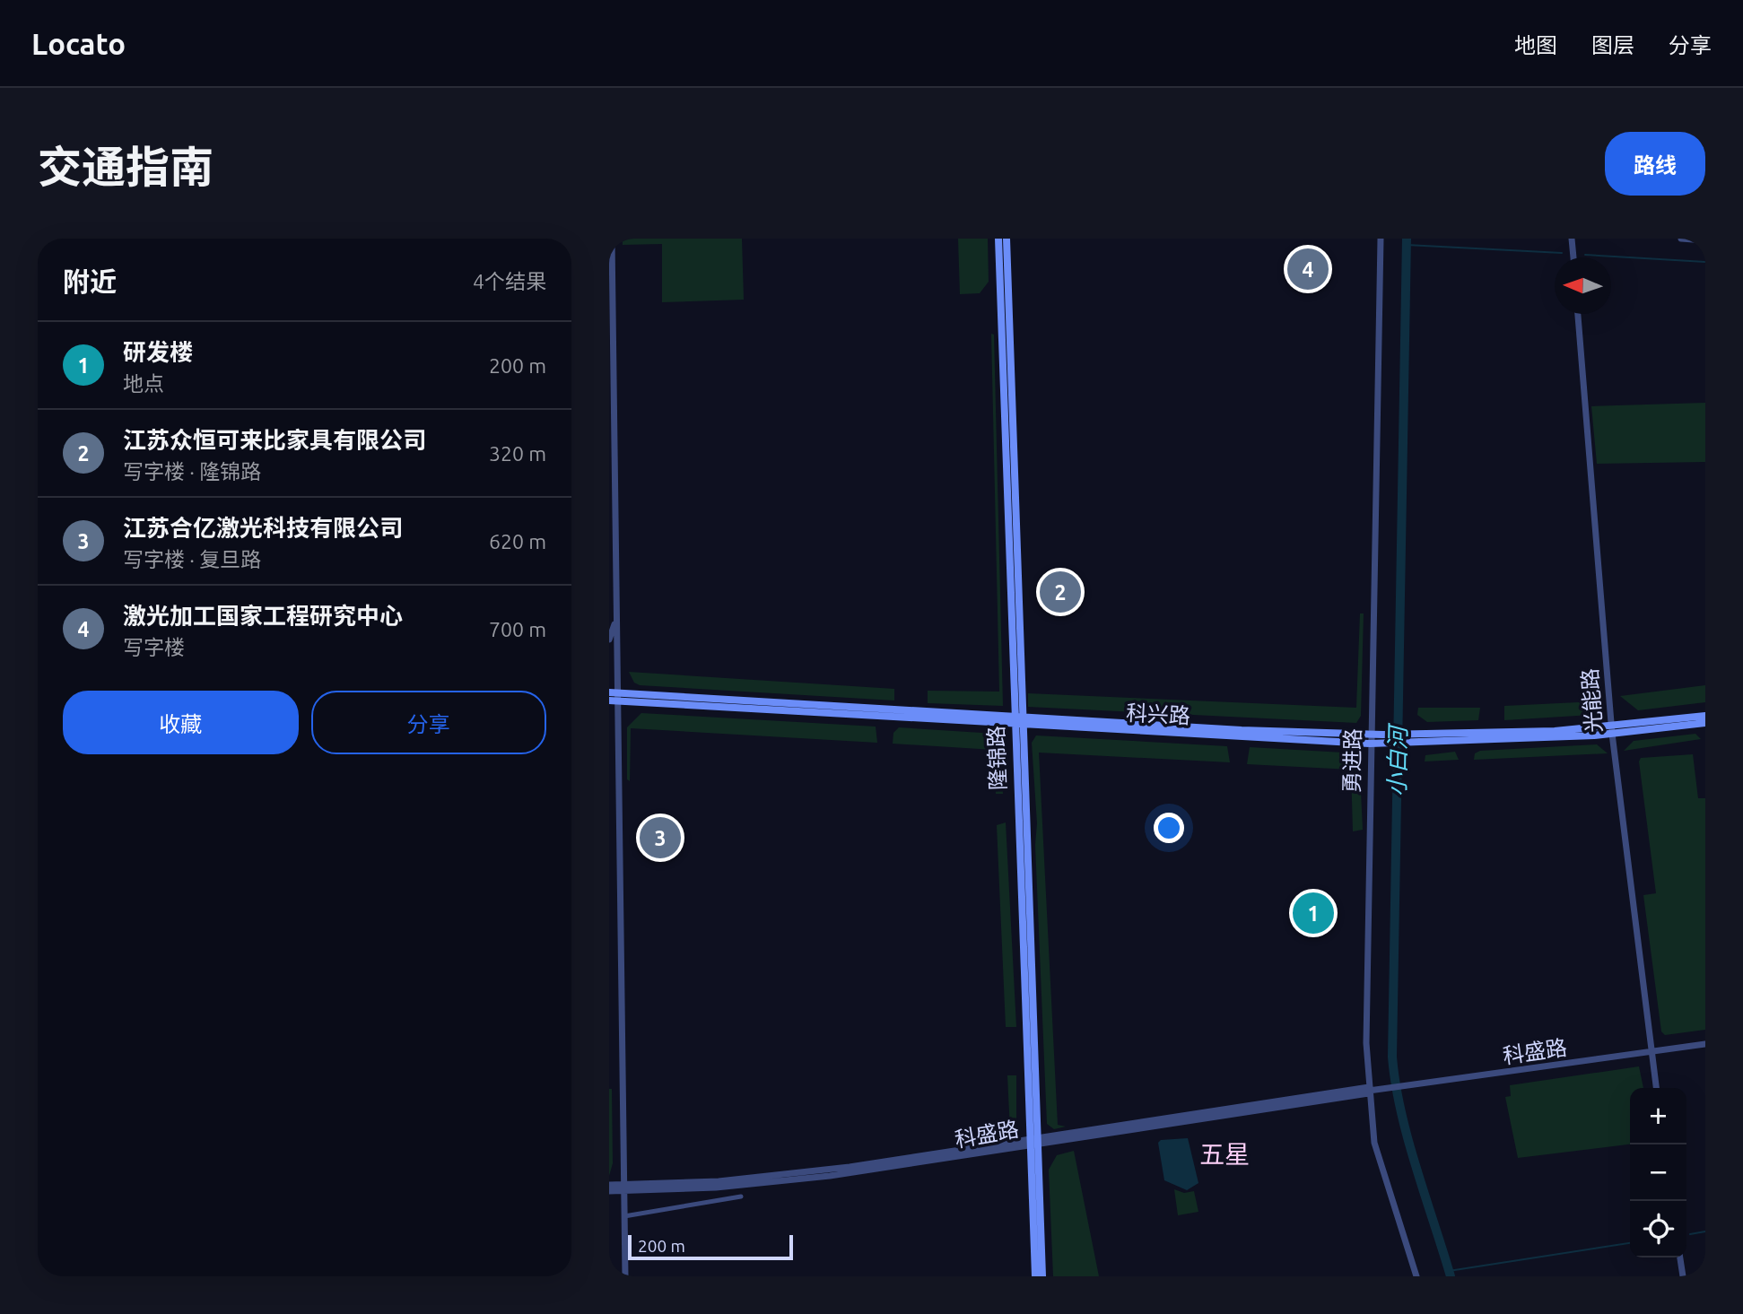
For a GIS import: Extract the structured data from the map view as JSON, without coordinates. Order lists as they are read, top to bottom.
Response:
{
  "streets": {
    "main road": ["科兴路", "隆锦路"],
    "street": ["光能路", "勇进路", "科盛路"]
  },
  "crossings": [
    ["光能路", "科兴路"],
    ["光能路", "科盛路"],
    ["科兴路", "隆锦路"],
    ["科兴路", "勇进路"],
    ["隆锦路", "科盛路"],
    ["勇进路", "科盛路"]
  ],
  "districts": ["五星"],
  "water": ["小白河"],
  "scale_bar": "200 m",
  "north": "left",
  "page": {
    "header": "Locato",
    "nav": ["地图", "图层", "分享"],
    "title": "交通指南",
    "buttons": [
      "路线",
      ["收藏", "分享"]
    ],
    "heading": ["附近", "4个结果"],
    "pins": [
      "4",
      "2",
      "3",
      "1"
    ],
    "list": [
      {
        "mark": "1",
        "name": "研发楼",
        "note": "地点",
        "value": "200 m"
      },
      {
        "mark": "2",
        "name": "江苏众恒可来比家具有限公司",
        "note": "写字楼 · 隆锦路",
        "value": "320 m"
      },
      {
        "mark": "3",
        "name": "江苏合亿激光科技有限公司",
        "note": "写字楼 · 复旦路",
        "value": "620 m"
      },
      {
        "mark": "4",
        "name": "激光加工国家工程研究中心",
        "note": "写字楼",
        "value": "700 m"
      }
    ],
    "map_buttons": ["+", "−"],
    "scale": "200 m"
  }
}
